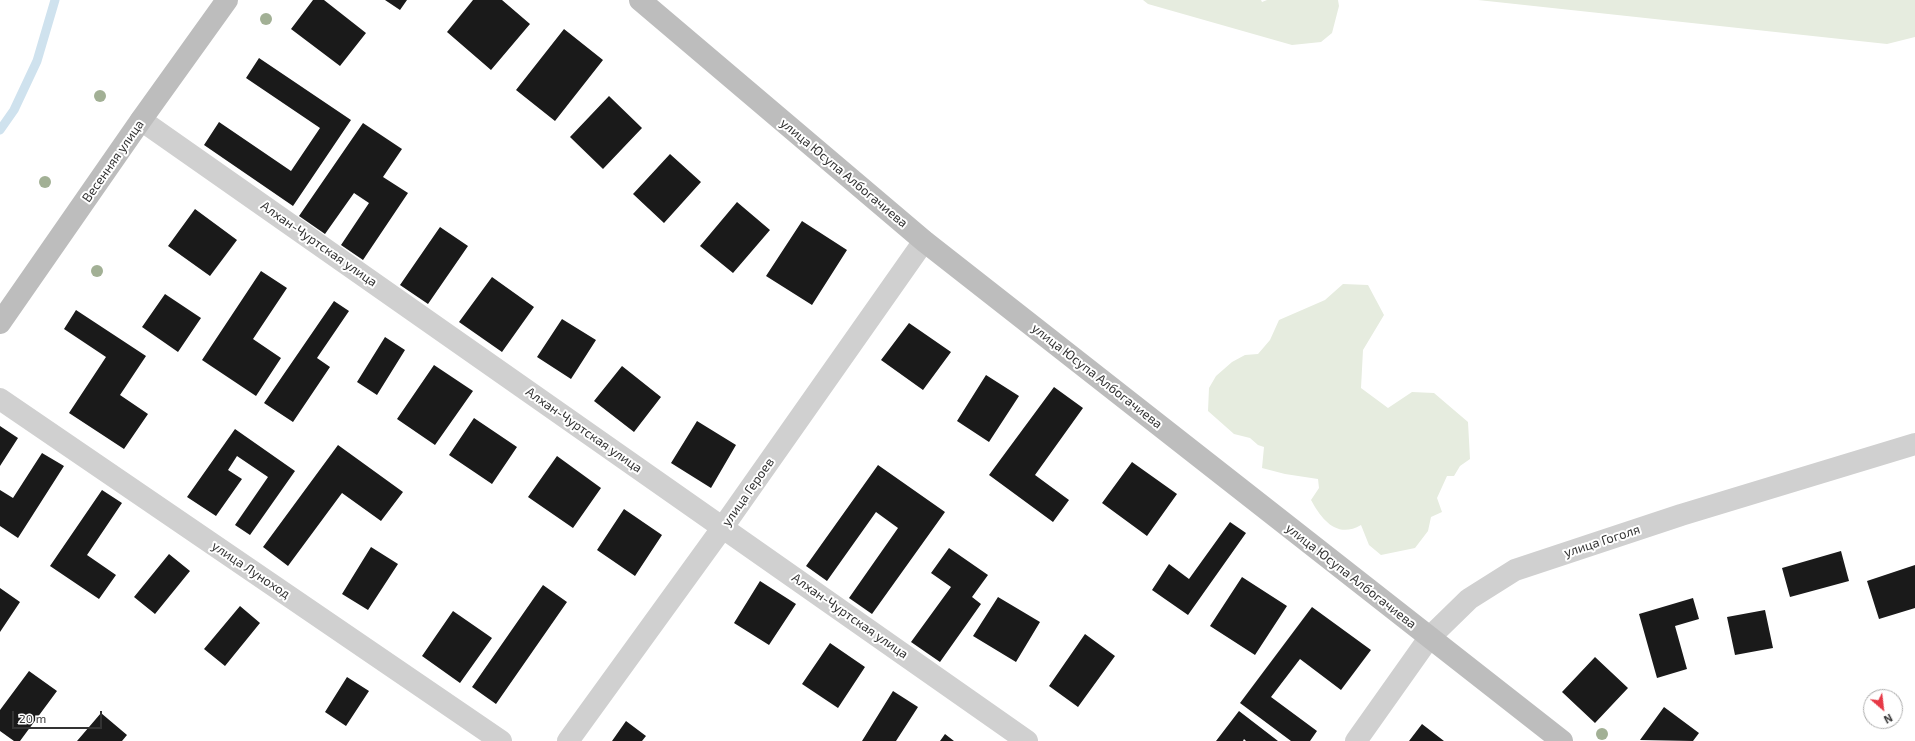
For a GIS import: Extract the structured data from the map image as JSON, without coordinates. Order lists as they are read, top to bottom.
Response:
{
  "streets": {
    "street": [
      "Весенняя улица",
      "улица Юсупа Албогачиева",
      "Алхан-Чуртская улица",
      "улица Героев",
      "улица Гоголя",
      "улица Луноход"
    ]
  },
  "crossings": [
    ["Весенняя улица", "Алхан-Чуртская улица"],
    ["улица Юсупа Албогачиева", "улица Героев"],
    ["улица Юсупа Албогачиева", "улица Гоголя"],
    ["Алхан-Чуртская улица", "улица Героев"]
  ],
  "scale_bar": "20 m",
  "north": "bottom right"
}
